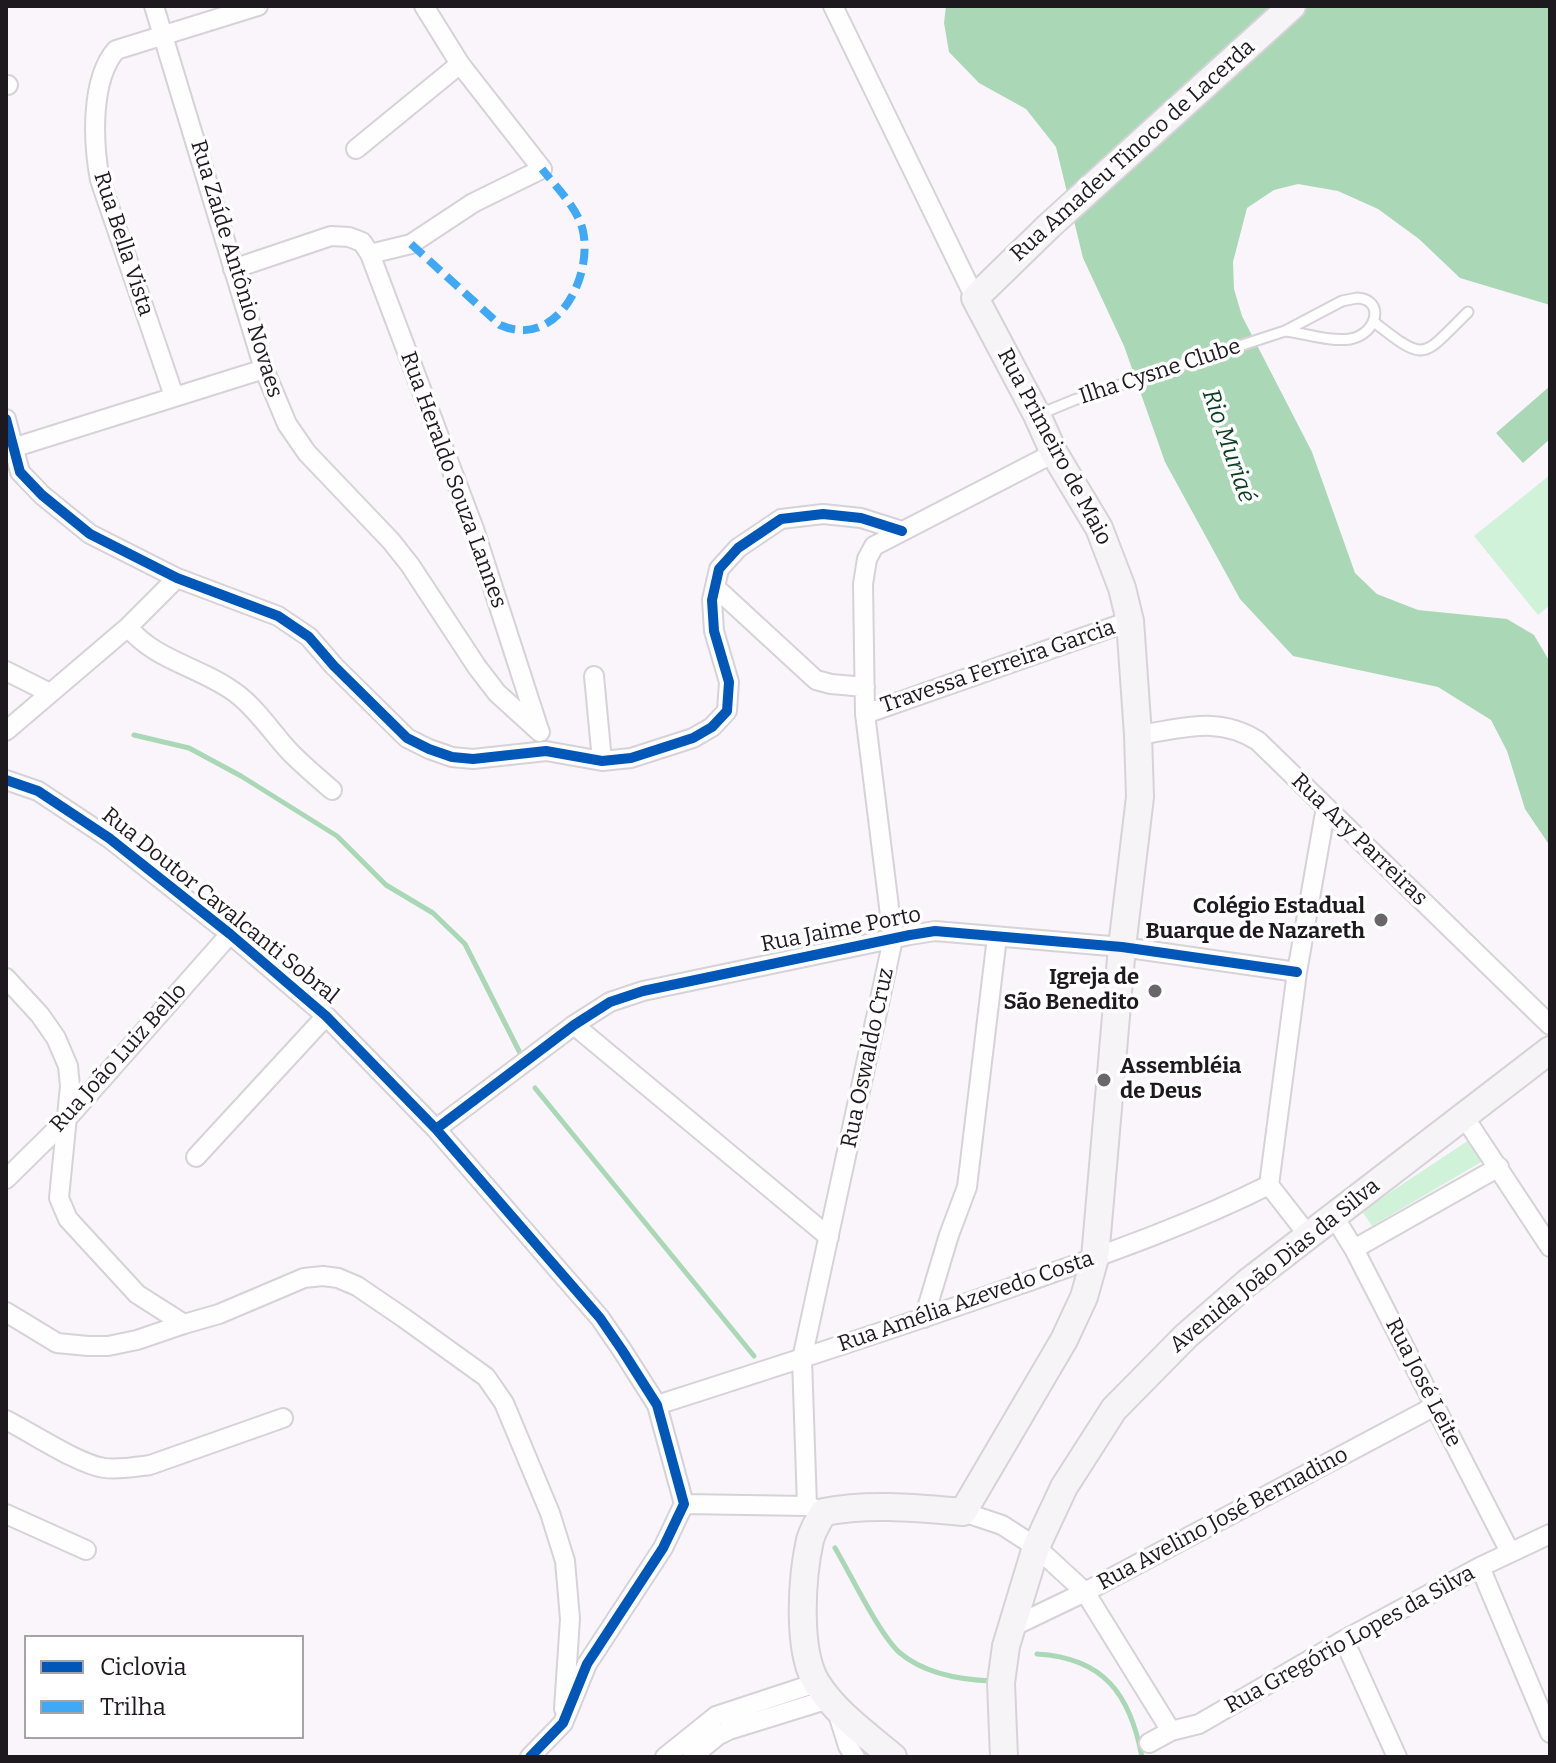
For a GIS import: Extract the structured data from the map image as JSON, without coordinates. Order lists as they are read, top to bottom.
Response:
{
  "streets": {
    "main road": [
      "Rua Amadeu Tinoco de Lacerda",
      "Rua Primeiro de Maio",
      "Rua Oswaldo Cruz",
      "Avenida João Dias da Silva"
    ],
    "street": [
      "Rua Bella Vista",
      "Rua Zaíde Antônio Novaes",
      "Rua Heraldo Souza Lannes",
      "Travessa Ferreira Garcia",
      "Rua Ary Parreiras",
      "Rua Doutor Cavalcanti Sobral",
      "Rua Jaime Porto",
      "Rua João Luiz Bello",
      "Rua Amélia Azevedo Costa",
      "Rua José Leite",
      "Rua Avelino José Bernadino",
      "Rua Gregório Lopes da Silva"
    ],
    "lane": ["Ilha Cysne Clube"]
  },
  "crossings": [
    ["Rua Amadeu Tinoco de Lacerda", "Rua Primeiro de Maio"],
    ["Rua Bella Vista", "Rua Zaíde Antônio Novaes"],
    ["Rua Zaíde Antônio Novaes", "Rua Heraldo Souza Lannes"],
    ["Ilha Cysne Clube", "Rua Primeiro de Maio"],
    ["Rua Primeiro de Maio", "Travessa Ferreira Garcia"],
    ["Rua Primeiro de Maio", "Rua Ary Parreiras"],
    ["Rua Primeiro de Maio", "Rua Jaime Porto"],
    ["Rua Primeiro de Maio", "Rua Amélia Azevedo Costa"],
    ["Travessa Ferreira Garcia", "Rua Oswaldo Cruz"],
    ["Rua Doutor Cavalcanti Sobral", "Rua Jaime Porto"],
    ["Rua Doutor Cavalcanti Sobral", "Rua João Luiz Bello"],
    ["Rua Doutor Cavalcanti Sobral", "Rua Amélia Azevedo Costa"],
    ["Rua Jaime Porto", "Rua Oswaldo Cruz"],
    ["Rua Oswaldo Cruz", "Rua Amélia Azevedo Costa"],
    ["Avenida João Dias da Silva", "Rua José Leite"],
    ["Avenida João Dias da Silva", "Rua Avelino José Bernadino"],
    ["Rua José Leite", "Rua Avelino José Bernadino"],
    ["Rua José Leite", "Rua Gregório Lopes da Silva"]
  ],
  "water": ["Rio Muriaé"],
  "places": ["Colégio Estadual Buarque de Nazareth", "Igreja de São Benedito", "Assembléia de Deus"],
  "legend": ["Ciclovia", "Trilha"]
}
